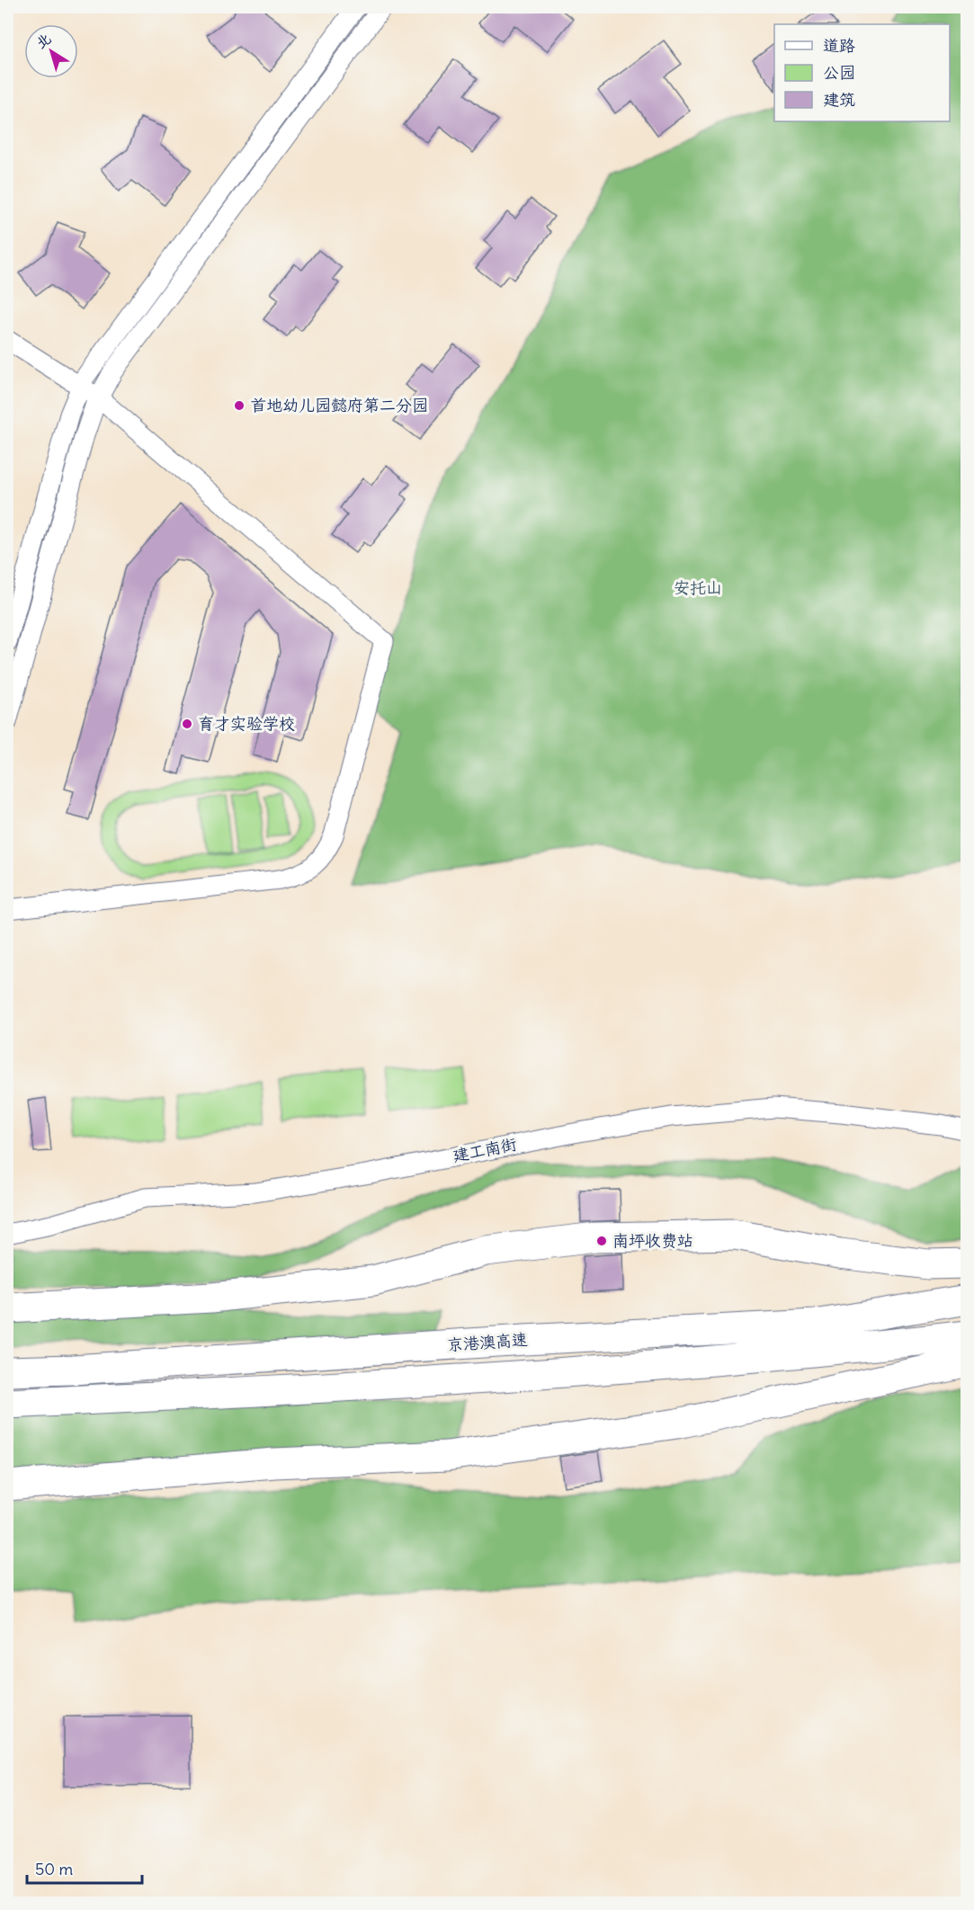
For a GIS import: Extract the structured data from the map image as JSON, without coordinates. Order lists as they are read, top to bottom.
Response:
{
  "streets": {
    "highway": ["京港澳高速"],
    "street": ["建工南街"]
  },
  "parks": ["安托山"],
  "places": ["首地幼儿园懿府第二分园", "育才实验学校", "南坪收费站"],
  "legend": ["道路", "公园", "建筑"],
  "scale_bar": "50 m",
  "north": "top left"
}
